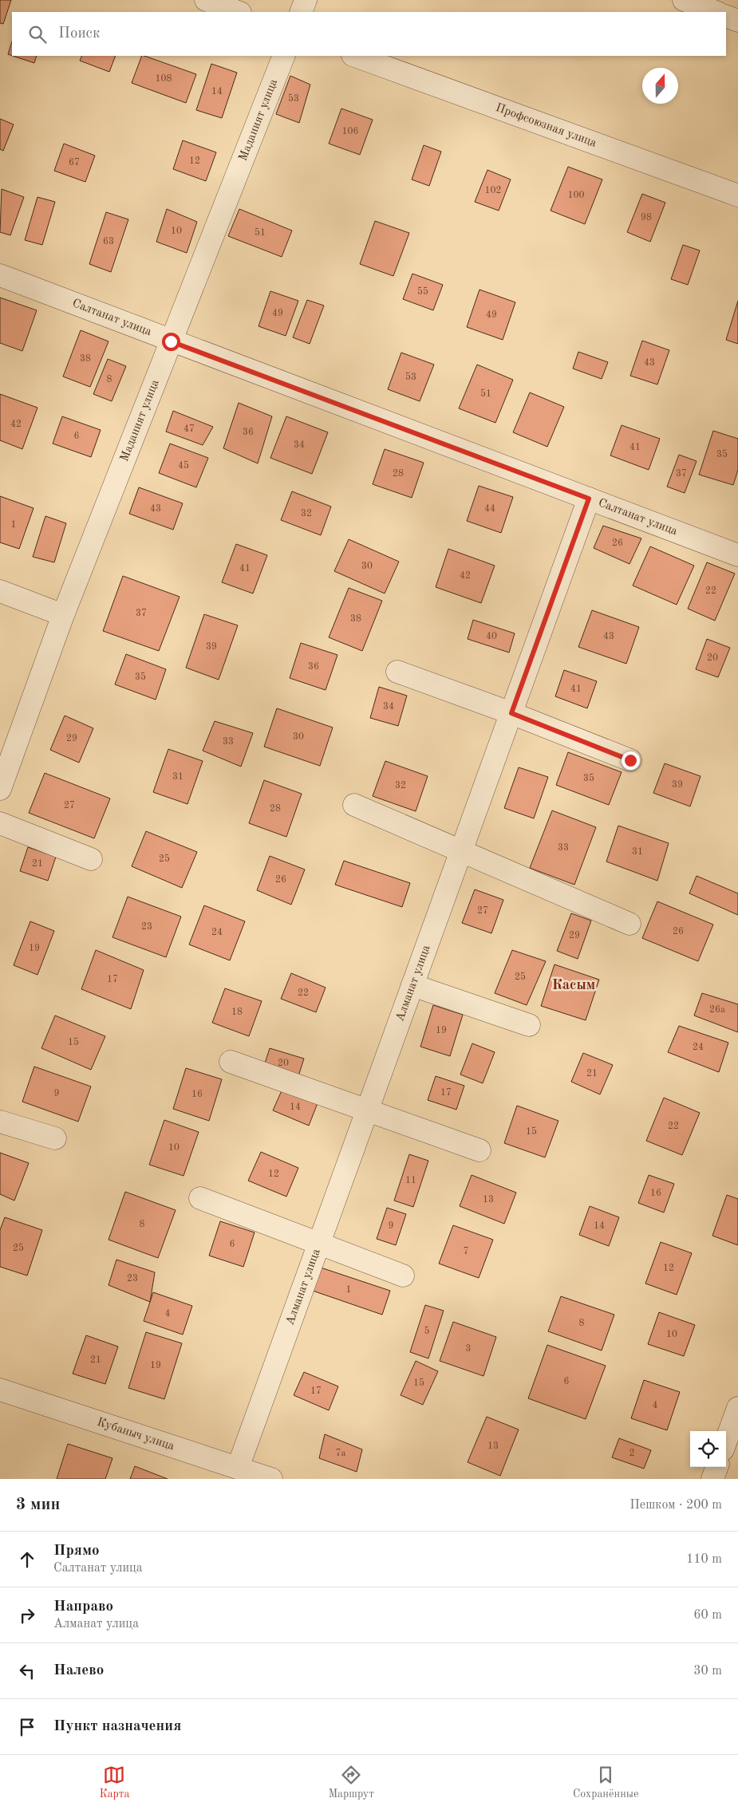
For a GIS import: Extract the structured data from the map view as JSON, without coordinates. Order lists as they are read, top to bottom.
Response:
{
  "streets": {
    "street": [
      "Маданият улица",
      "Профсоюзная улица",
      "Салтанат улица",
      "Алманат улица",
      "Кубаныч улица"
    ]
  },
  "crossings": [
    ["Маданият улица", "Салтанат улица"],
    ["Салтанат улица", "Алманат улица"],
    ["Алманат улица", "Кубаныч улица"]
  ],
  "districts": ["Касым"],
  "house_numbers": [
    "108",
    "14",
    "53",
    "106",
    "12",
    "67",
    "102",
    "100",
    "98",
    "10",
    "51",
    "63",
    "55",
    "49",
    "49",
    "38",
    "43",
    "53",
    "8",
    "51",
    "42",
    "47",
    "36",
    "6",
    "34",
    "41",
    "35",
    "45",
    "28",
    "37",
    "43",
    "44",
    "32",
    "1",
    "26",
    "30",
    "41",
    "42",
    "22",
    "37",
    "38",
    "40",
    "43",
    "39",
    "20",
    "36",
    "35",
    "41",
    "34",
    "30",
    "29",
    "33",
    "31",
    "35",
    "39",
    "32",
    "27",
    "28",
    "33",
    "31",
    "25",
    "21",
    "26",
    "27",
    "23",
    "26",
    "24",
    "29",
    "19",
    "25",
    "17",
    "22",
    "26а",
    "18",
    "19",
    "15",
    "24",
    "20",
    "21",
    "17",
    "9",
    "16",
    "14",
    "22",
    "15",
    "10",
    "12",
    "11",
    "16",
    "13",
    "8",
    "9",
    "14",
    "6",
    "25",
    "7",
    "12",
    "23",
    "1",
    "4",
    "8",
    "5",
    "10",
    "3",
    "21",
    "19",
    "6",
    "15",
    "17",
    "4",
    "13",
    "7а",
    "2"
  ],
  "north": "top",
  "page": {
    "search": "Поиск",
    "heading": ["3 мин", "Пешком · 200 m"],
    "list": [
      ["Прямо", "Салтанат улица", "110 m"],
      ["Направо", "Алманат улица", "60 m"],
      ["Налево", "30 m"],
      "Пункт назначения"
    ],
    "nav": ["Карта", "Маршрут", "Сохранённые"]
  }
}
